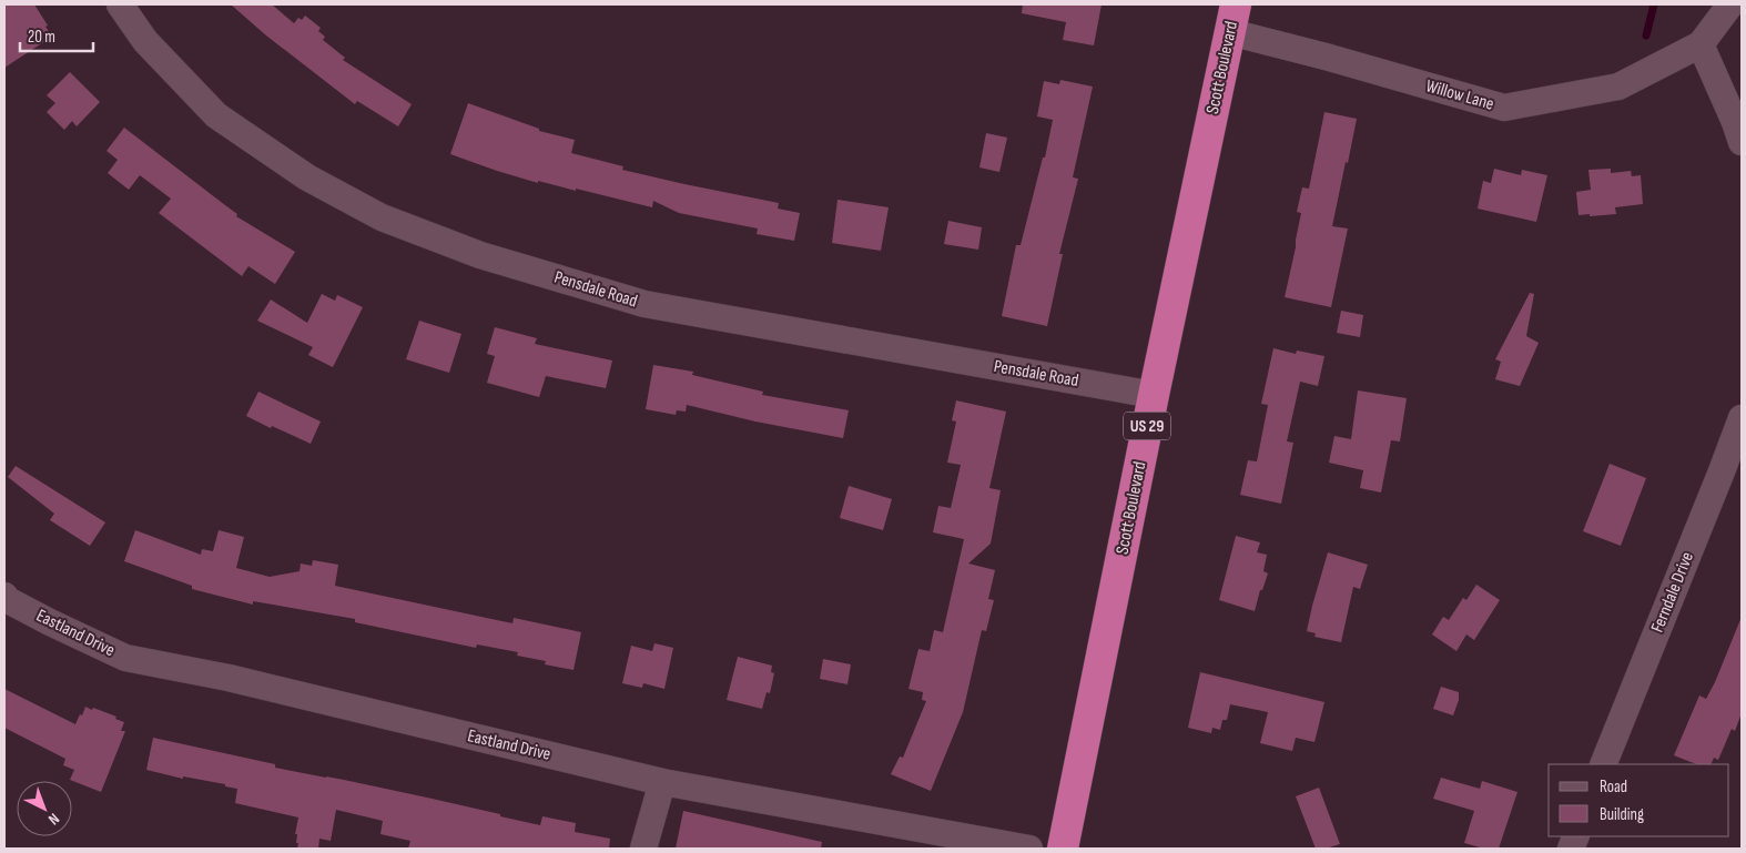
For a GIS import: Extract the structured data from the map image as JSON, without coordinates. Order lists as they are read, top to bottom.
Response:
{
  "streets": {
    "highway": ["Scott Boulevard", "US 29"],
    "street": [
      "Willow Lane",
      "Pensdale Road",
      "Ferndale Drive",
      "Eastland Drive"
    ]
  },
  "crossings": [
    ["Scott Boulevard", "Willow Lane"],
    ["Scott Boulevard", "Pensdale Road"]
  ],
  "legend": ["Road", "Building"],
  "scale_bar": "20 m",
  "north": "bottom right"
}
